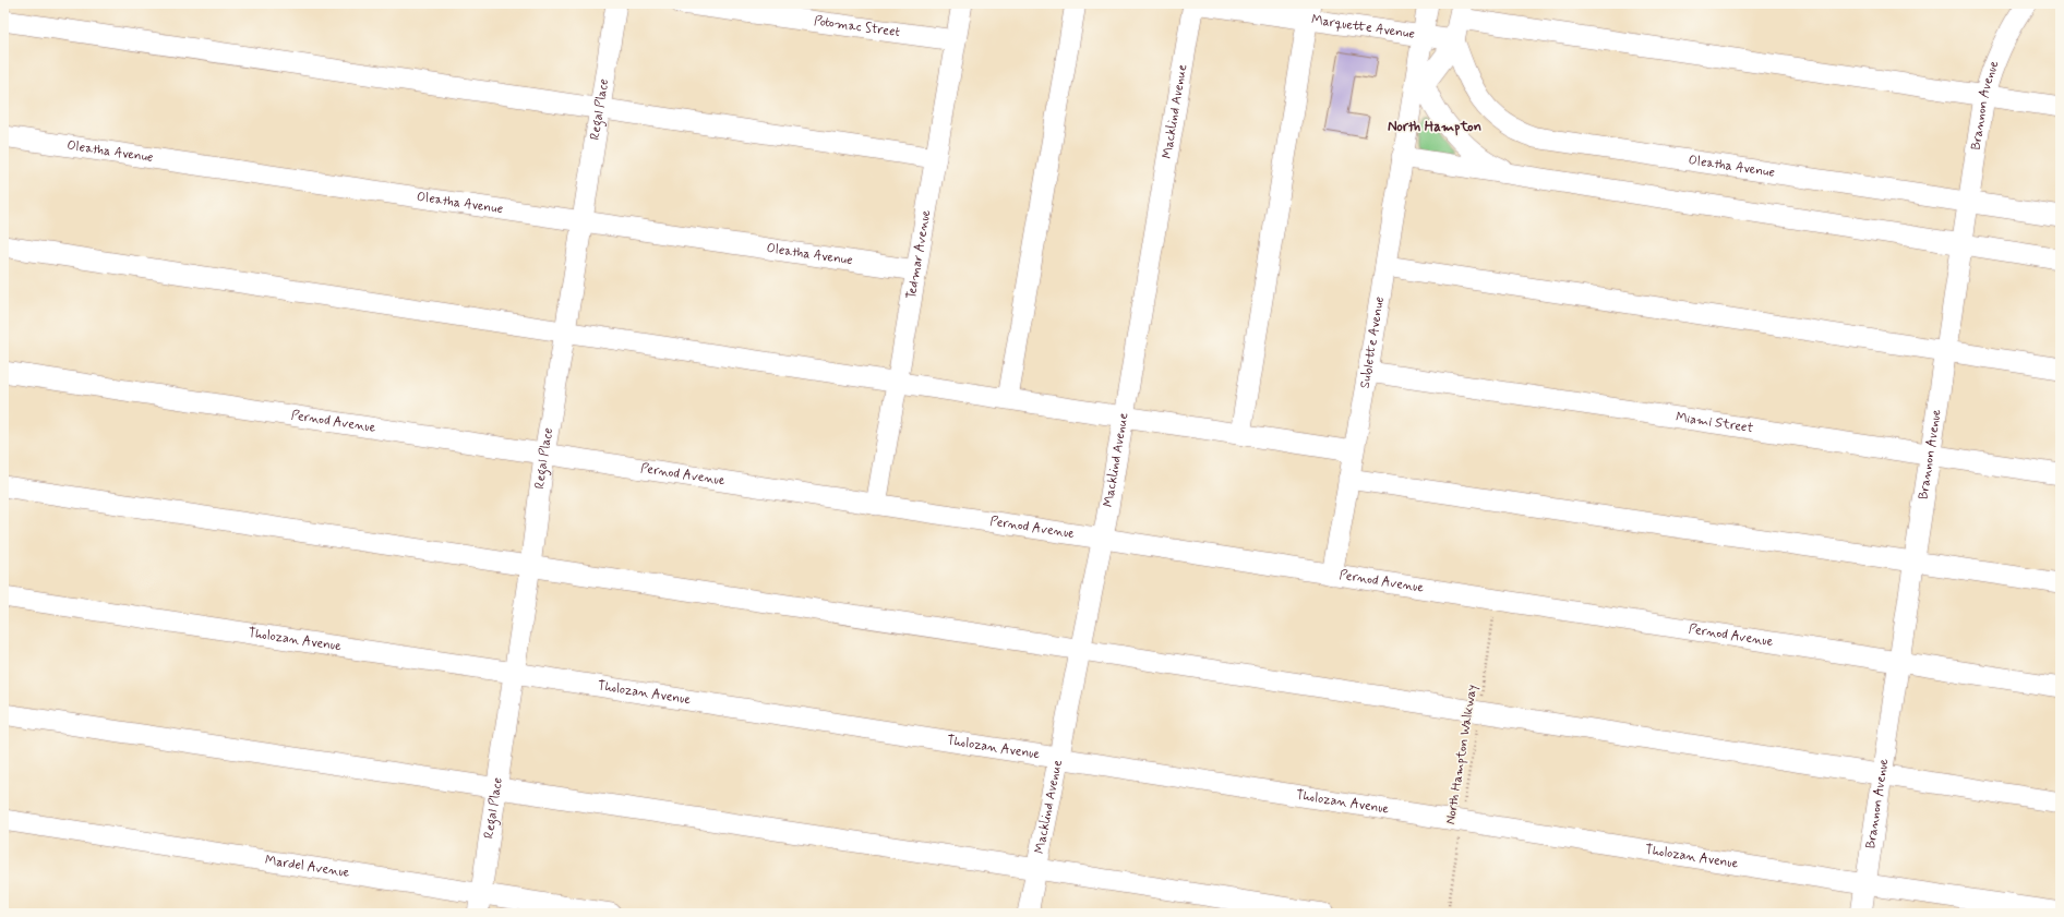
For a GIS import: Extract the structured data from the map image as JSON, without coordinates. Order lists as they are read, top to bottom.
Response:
{
  "streets": {
    "street": [
      "Potomac Street",
      "Marquette Avenue",
      "Brannon Avenue",
      "Regal Place",
      "Macklind Avenue",
      "Oleatha Avenue",
      "Tedmar Avenue",
      "Sublette Avenue",
      "Pernod Avenue",
      "Miami Street",
      "Tholozan Avenue",
      "Mardel Avenue"
    ],
    "path": ["North Hampton Walkway"]
  },
  "crossings": [
    ["Potomac Street", "Tedmar Avenue"],
    ["Marquette Avenue", "Macklind Avenue"],
    ["Marquette Avenue", "Oleatha Avenue"],
    ["Marquette Avenue", "Sublette Avenue"],
    ["Brannon Avenue", "Oleatha Avenue"],
    ["Brannon Avenue", "Pernod Avenue"],
    ["Brannon Avenue", "Miami Street"],
    ["Brannon Avenue", "Tholozan Avenue"],
    ["Regal Place", "Oleatha Avenue"],
    ["Regal Place", "Pernod Avenue"],
    ["Regal Place", "Tholozan Avenue"],
    ["Regal Place", "Mardel Avenue"],
    ["Macklind Avenue", "Pernod Avenue"],
    ["Macklind Avenue", "Tholozan Avenue"],
    ["Oleatha Avenue", "Tedmar Avenue"],
    ["Oleatha Avenue", "Sublette Avenue"],
    ["Tedmar Avenue", "Pernod Avenue"],
    ["Sublette Avenue", "Pernod Avenue"],
    ["Sublette Avenue", "Miami Street"],
    ["Pernod Avenue", "North Hampton Walkway"],
    ["Tholozan Avenue", "North Hampton Walkway"]
  ],
  "districts": ["North Hampton"]
}
